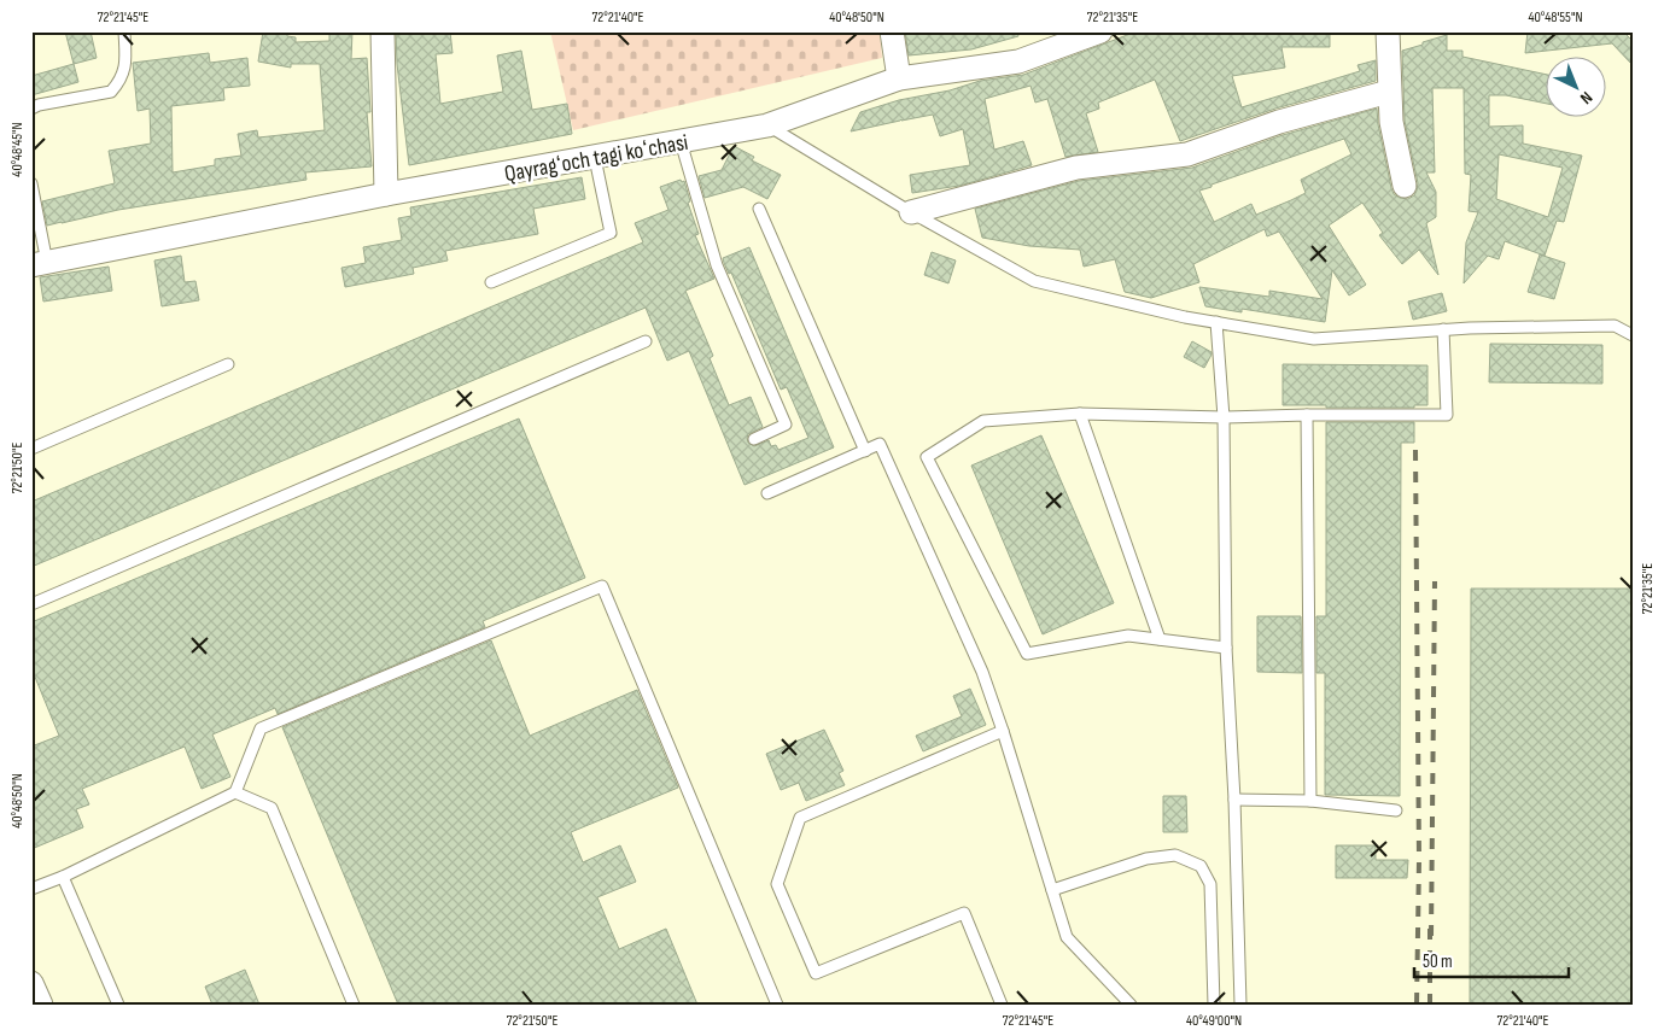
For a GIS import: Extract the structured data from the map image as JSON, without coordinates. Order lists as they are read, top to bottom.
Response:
{
  "streets": {
    "street": ["Qayragʻoch tagi koʻchasi"]
  },
  "scale_bar": "50 m",
  "north": "bottom right",
  "coordinates": [
    "72°21'45\"E",
    "72°21'40\"E",
    "40°48'50\"N",
    "72°21'35\"E",
    "40°48'55\"N",
    "40°48'45\"N",
    "72°21'50\"E",
    "40°49'00\"N"
  ]
}
